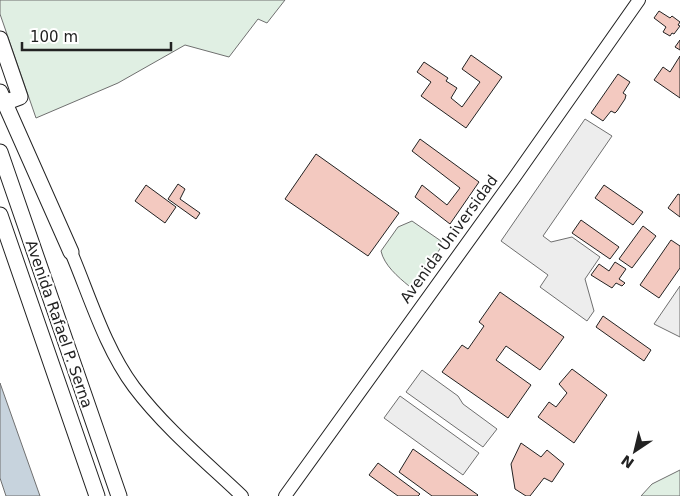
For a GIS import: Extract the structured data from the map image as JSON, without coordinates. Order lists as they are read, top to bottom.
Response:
{
  "streets": {
    "highway": ["Avenida Rafael P. Serna"],
    "main road": ["Avenida Universidad"]
  },
  "scale_bar": "100 m",
  "north": "bottom left"
}
